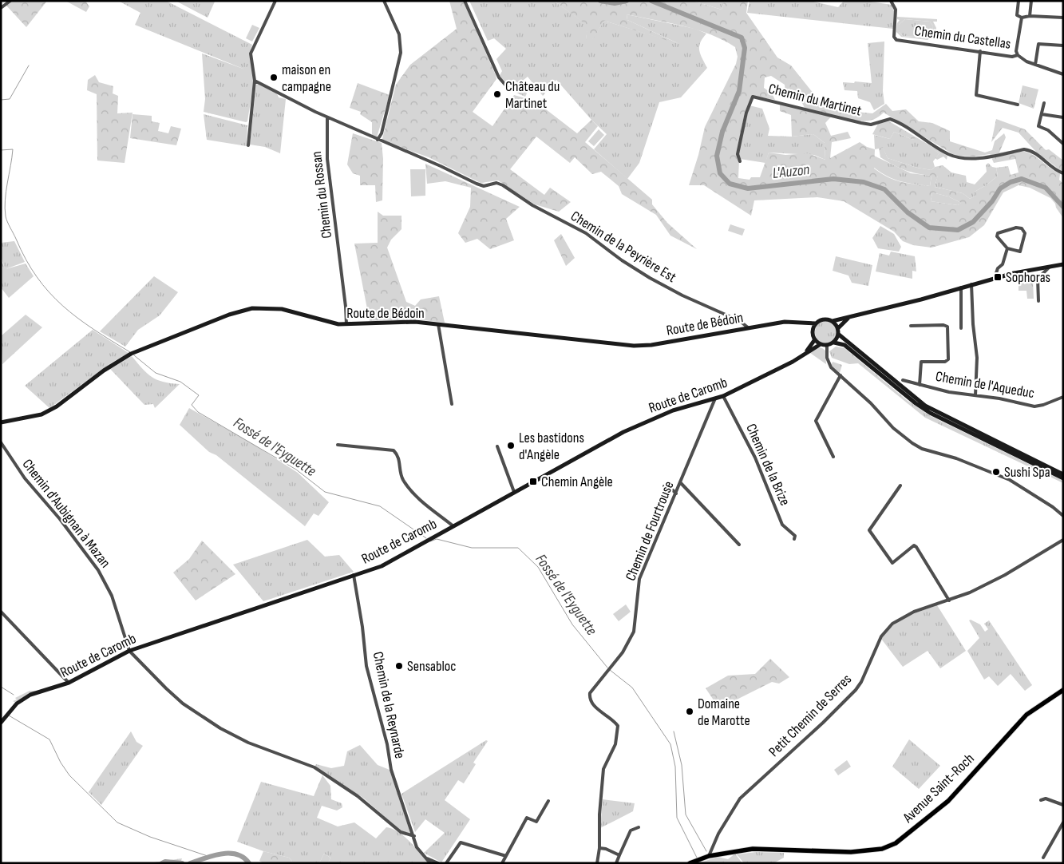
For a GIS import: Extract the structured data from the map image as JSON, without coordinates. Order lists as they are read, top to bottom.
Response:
{
  "streets": {
    "main road": ["Route de Bédoin", "Route de Caromb", "Avenue Saint-Roch"],
    "street": [
      "Chemin du Castellas",
      "Chemin du Martinet",
      "Chemin du Rossan",
      "Chemin de la Peyrière Est",
      "Chemin de l'Aqueduc",
      "Chemin de la Brize",
      "Chemin d'Aubignan à Mazan",
      "Chemin de Fourtrouse",
      "Chemin de la Reynarde",
      "Petit Chemin de Serres"
    ]
  },
  "crossings": [
    ["Chemin du Rossan", "Route de Bédoin"],
    ["Chemin de la Peyrière Est", "Route de Bédoin"],
    ["Route de Bédoin", "Route de Caromb"],
    ["Route de Caromb", "Chemin de la Brize"],
    ["Route de Caromb", "Chemin d'Aubignan à Mazan"],
    ["Route de Caromb", "Chemin de Fourtrouse"],
    ["Route de Caromb", "Chemin de la Reynarde"],
    ["Chemin d'Aubignan à Mazan", "Chemin de la Reynarde"],
    ["Petit Chemin de Serres", "Avenue Saint-Roch"]
  ],
  "water": ["L'Auzon", "Fossé de l'Eyguette"],
  "places": {
    "other": [
      "maison en campagne",
      "Château du Martinet",
      "Les bastidons d'Angèle",
      "Sushi Spa",
      "Sensabloc",
      "Domaine de Marotte"
    ],
    "transit": ["Sophoras", "Chemin Angèle"]
  }
}
